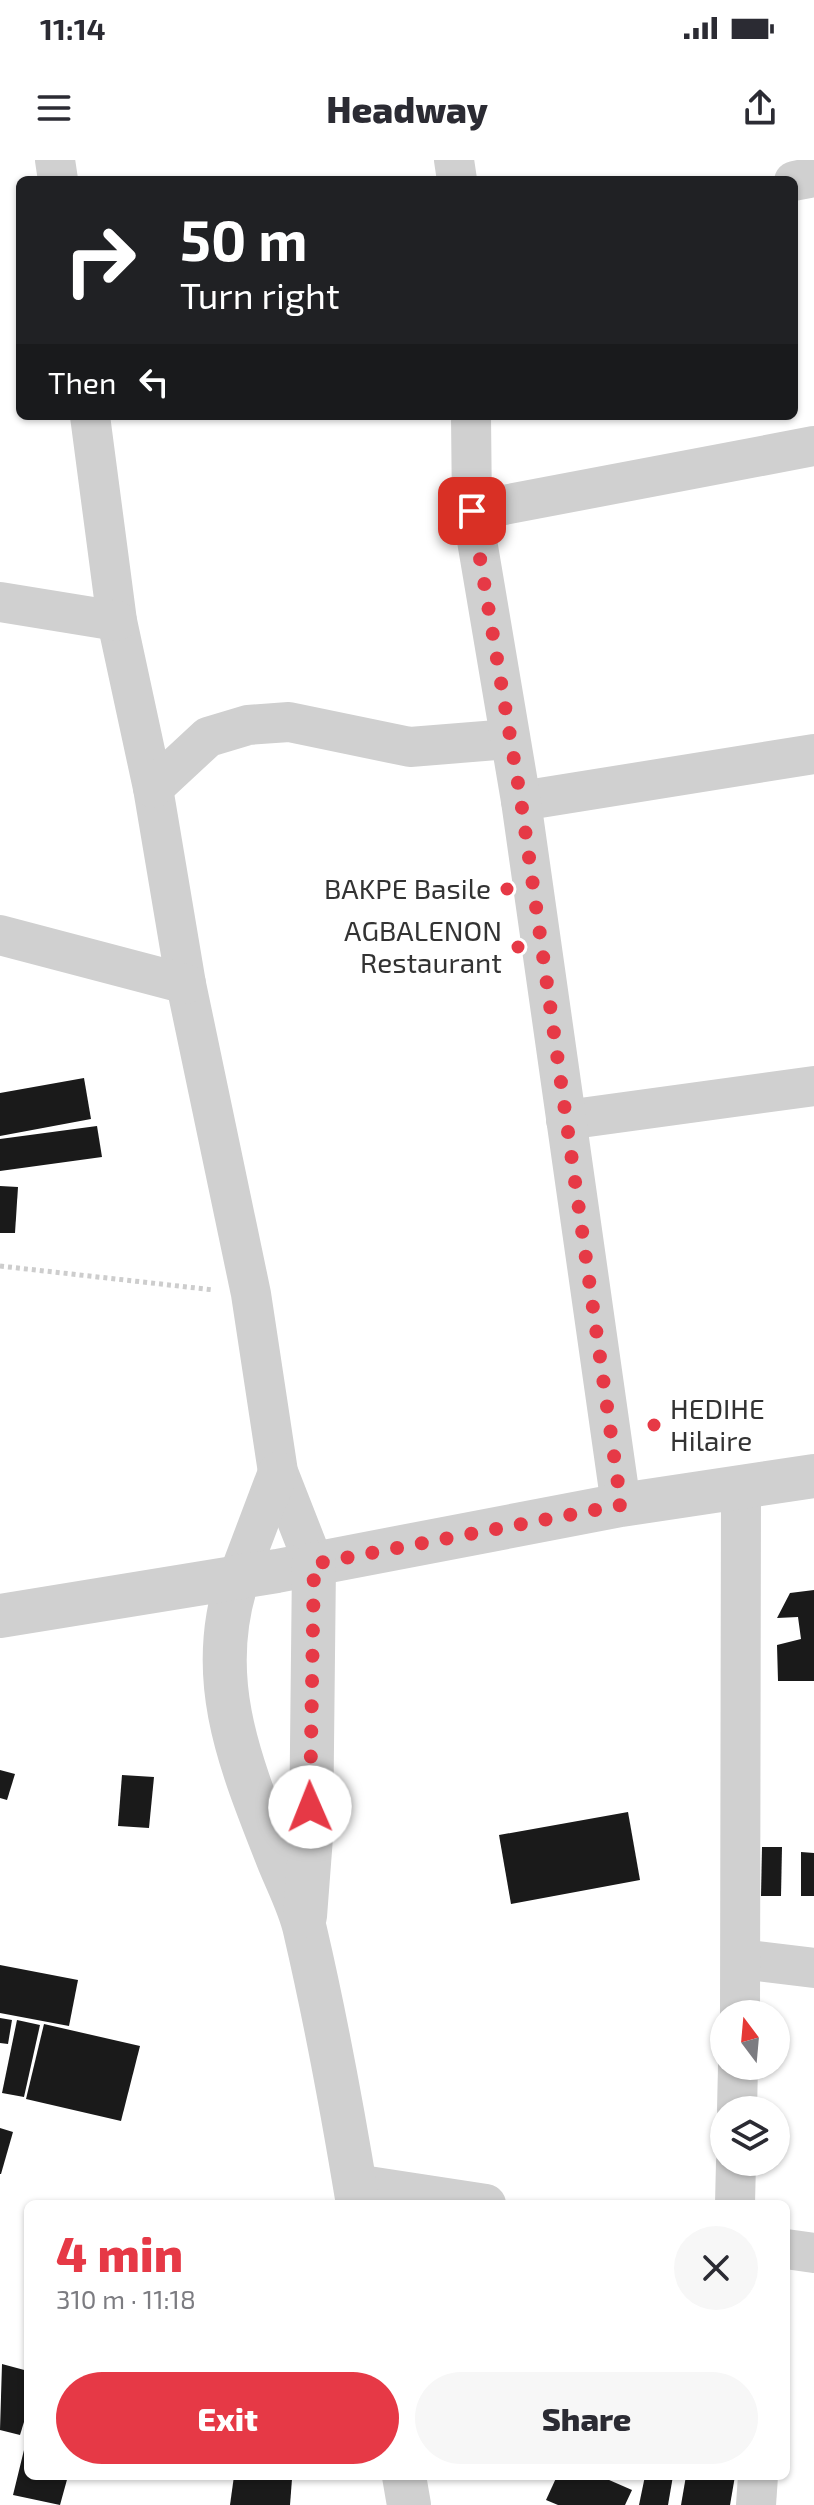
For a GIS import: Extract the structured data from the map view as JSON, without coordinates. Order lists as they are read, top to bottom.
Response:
{
  "places": ["BAKPE Basile", "AGBALENON Restaurant", "HEDIHE Hilaire"],
  "north": "top",
  "page": {
    "status": "11:14",
    "header": "Headway",
    "turn": ["50 m", "Turn right"],
    "then": "Then",
    "heading": ["4 min", "310 m · 11:18"],
    "buttons": ["Exit", "Share"]
  }
}
